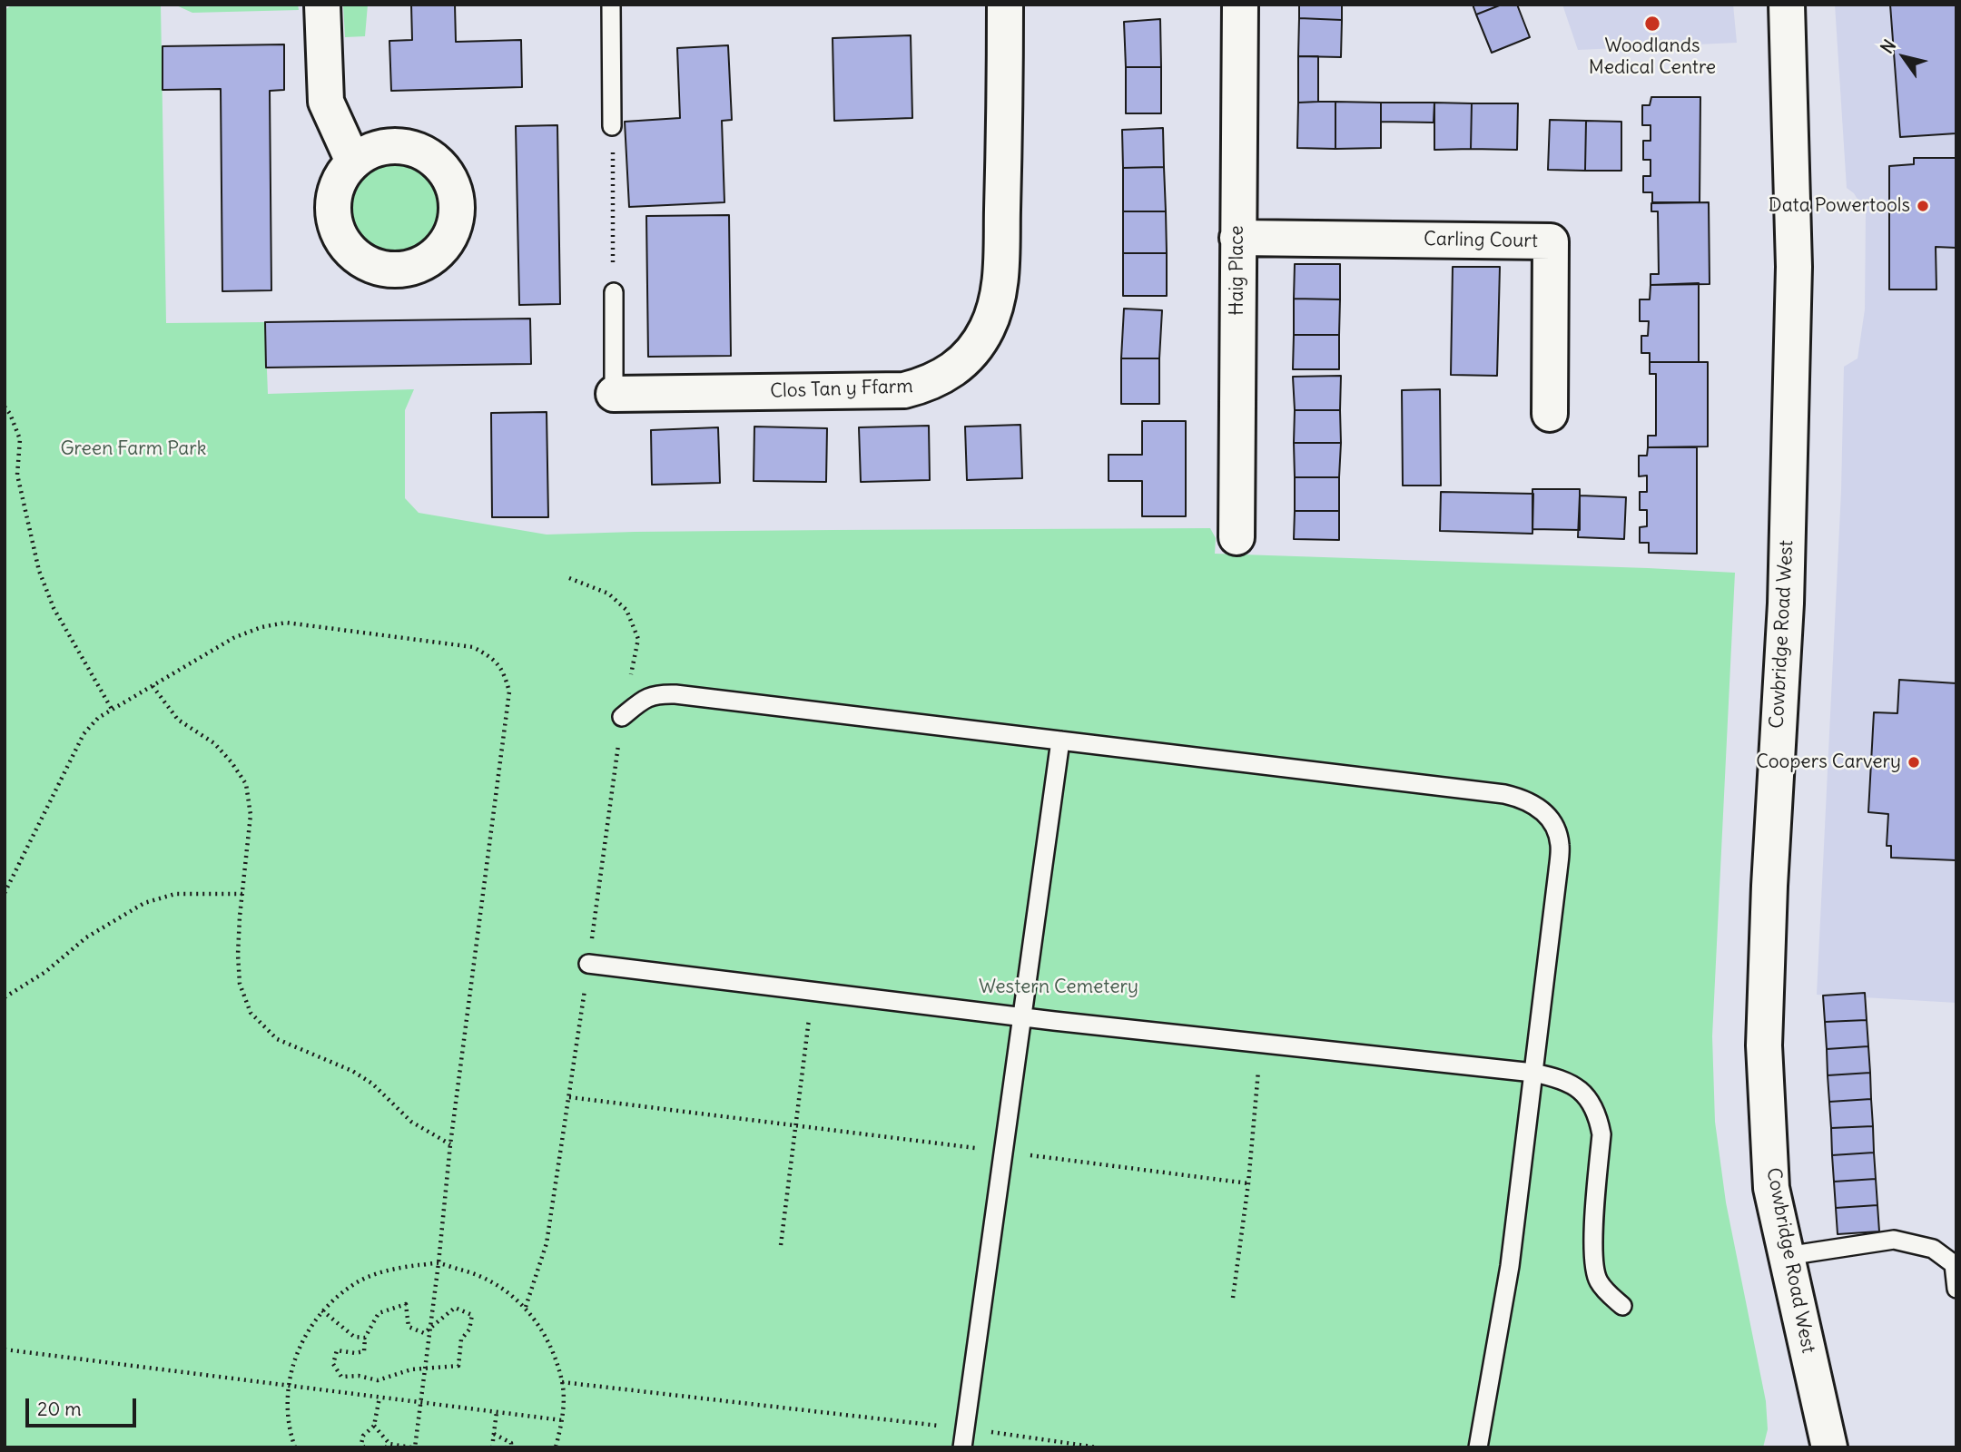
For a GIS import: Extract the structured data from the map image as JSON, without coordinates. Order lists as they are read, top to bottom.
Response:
{
  "streets": {
    "main road": [
      "Carling Court",
      "Haig Place",
      "Clos Tan y Ffarm",
      "Cowbridge Road West"
    ]
  },
  "crossings": [
    ["Carling Court", "Haig Place"]
  ],
  "parks": ["Green Farm Park", "Western Cemetery"],
  "places": ["Woodlands Medical Centre", "Data Powertools", "Coopers Carvery"],
  "scale_bar": "20 m",
  "north": "top left"
}
